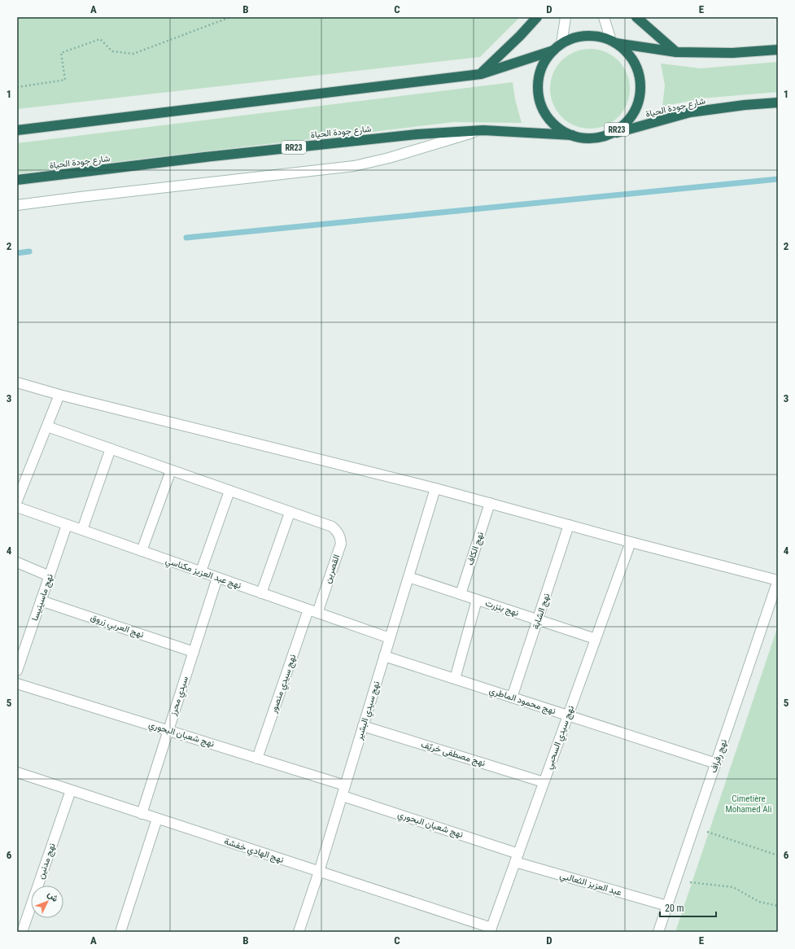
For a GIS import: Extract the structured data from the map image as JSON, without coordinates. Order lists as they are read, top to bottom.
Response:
{
  "streets": {
    "highway": ["شارع جودة الحياة", "RR23"],
    "street": [
      "نهج الكاف",
      "القصرين",
      "نهج عبد العزيز مكناسي",
      "نهج ماسينيسا",
      "نهج بنزرت",
      "نهج الشابة",
      "نهج العربي زروق",
      "نهج سيدي منصور",
      "سيدي محرز",
      "نهج محمود الماطري",
      "نهج سيدي البشير",
      "نهج شعبان البحوري",
      "نهج سيدي السحبي",
      "نهج مصطفى خريّف",
      "نهج رفراف",
      "نهج الهادي خفشة",
      "نهج مدنين",
      "عبد العزيز الثعالبي"
    ]
  },
  "crossings": [
    ["نهج الكاف", "نهج بنزرت"],
    ["القصرين", "نهج عبد العزيز مكناسي"],
    ["القصرين", "نهج سيدي منصور"],
    ["نهج عبد العزيز مكناسي", "نهج ماسينيسا"],
    ["نهج عبد العزيز مكناسي", "نهج سيدي منصور"],
    ["نهج عبد العزيز مكناسي", "سيدي محرز"],
    ["نهج عبد العزيز مكناسي", "نهج سيدي البشير"],
    ["نهج ماسينيسا", "نهج العربي زروق"],
    ["نهج بنزرت", "نهج الشابة"],
    ["نهج بنزرت", "نهج سيدي البشير"],
    ["نهج بنزرت", "نهج سيدي السحبي"],
    ["نهج الشابة", "نهج محمود الماطري"],
    ["نهج العربي زروق", "سيدي محرز"],
    ["نهج سيدي منصور", "نهج شعبان البحوري"],
    ["سيدي محرز", "نهج شعبان البحوري"],
    ["سيدي محرز", "نهج الهادي خفشة"],
    ["نهج محمود الماطري", "نهج سيدي البشير"],
    ["نهج محمود الماطري", "نهج سيدي السحبي"],
    ["نهج محمود الماطري", "نهج رفراف"],
    ["نهج سيدي البشير", "نهج شعبان البحوري"],
    ["نهج سيدي البشير", "نهج مصطفى خريّف"],
    ["نهج سيدي البشير", "نهج الهادي خفشة"],
    ["نهج شعبان البحوري", "نهج سيدي السحبي"],
    ["نهج شعبان البحوري", "عبد العزيز الثعالبي"],
    ["نهج سيدي السحبي", "نهج مصطفى خريّف"],
    ["نهج سيدي السحبي", "نهج الهادي خفشة"],
    ["نهج سيدي السحبي", "عبد العزيز الثعالبي"],
    ["نهج رفراف", "عبد العزيز الثعالبي"],
    ["نهج الهادي خفشة", "نهج مدنين"]
  ],
  "parks": ["Cimetière Mohamed Ali"],
  "scale_bar": "20 m",
  "north": "top right",
  "grid": {
    "columns": [
      "A",
      "B",
      "C",
      "D",
      "E"
    ],
    "rows": [
      "1",
      "2",
      "3",
      "4",
      "5",
      "6"
    ]
  }
}
